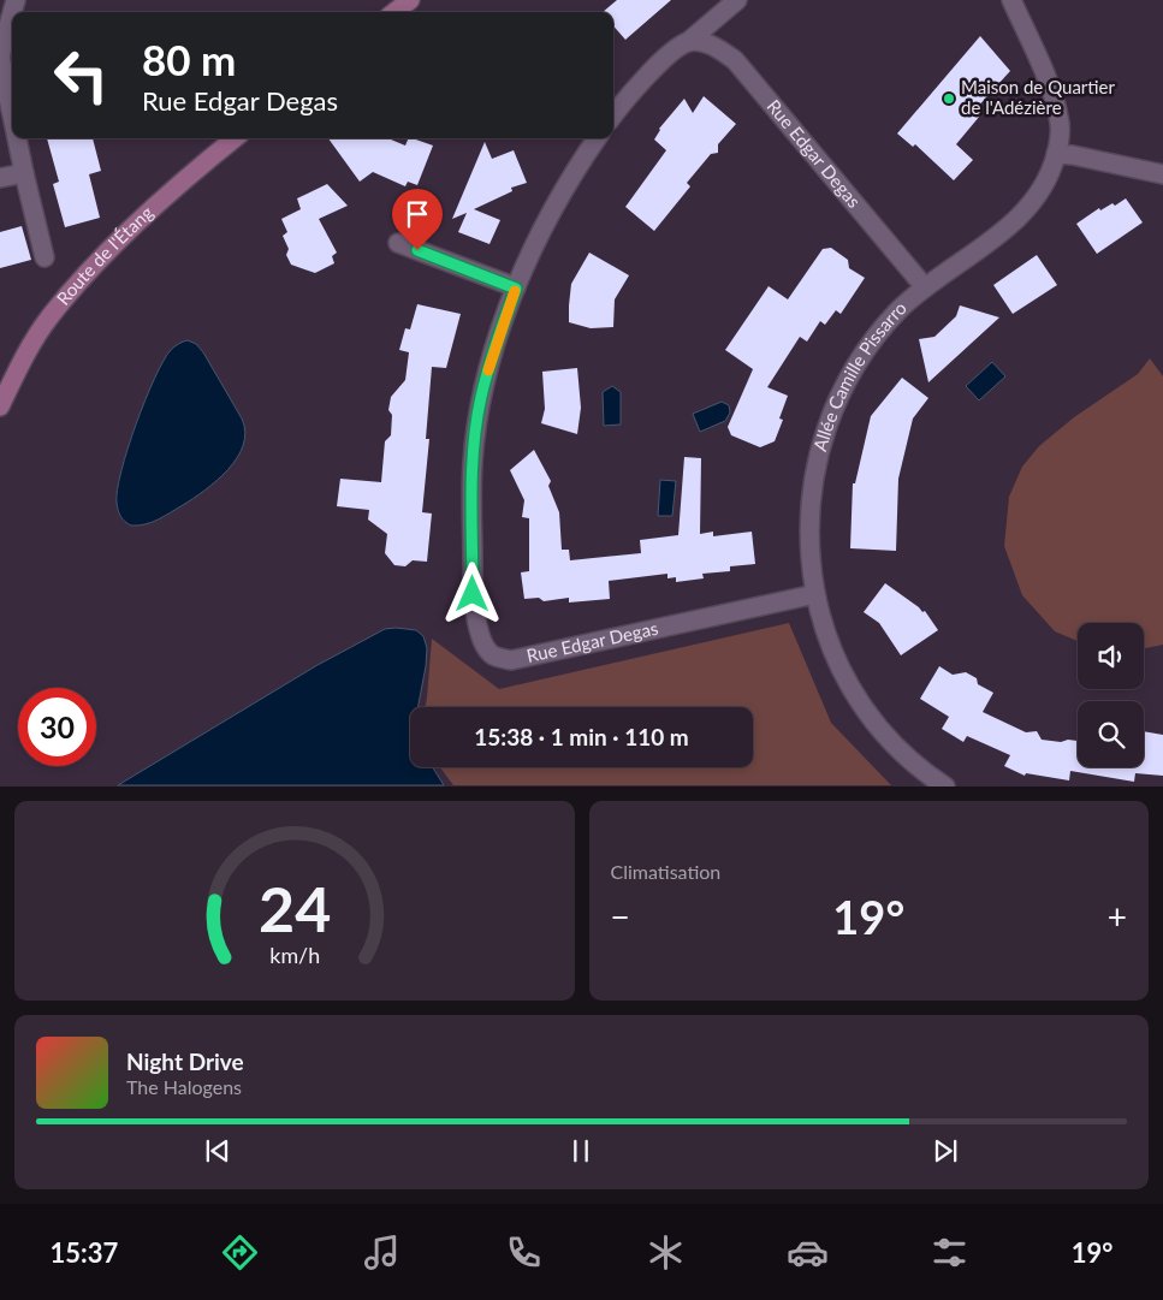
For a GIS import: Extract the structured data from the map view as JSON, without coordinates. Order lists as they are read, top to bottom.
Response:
{
  "streets": {
    "street": ["Rue Edgar Degas", "Route de l'Étang", "Allée Camille Pissarro"]
  },
  "crossings": [
    ["Rue Edgar Degas", "Allée Camille Pissarro"]
  ],
  "places": ["Maison de Quartier de l'Adézière"],
  "page": {
    "turn": ["80 m", "Rue Edgar Degas"],
    "limit": "30",
    "trip": "15:38 · 1 min · 110 m",
    "tile": "Climatisation",
    "heat": ["−", "19°", "+"],
    "song": ["Night Drive", "The Halogens"],
    "tabs": ["15:37", "19°"],
    "gauge": ["24", "km/h"]
  }
}
